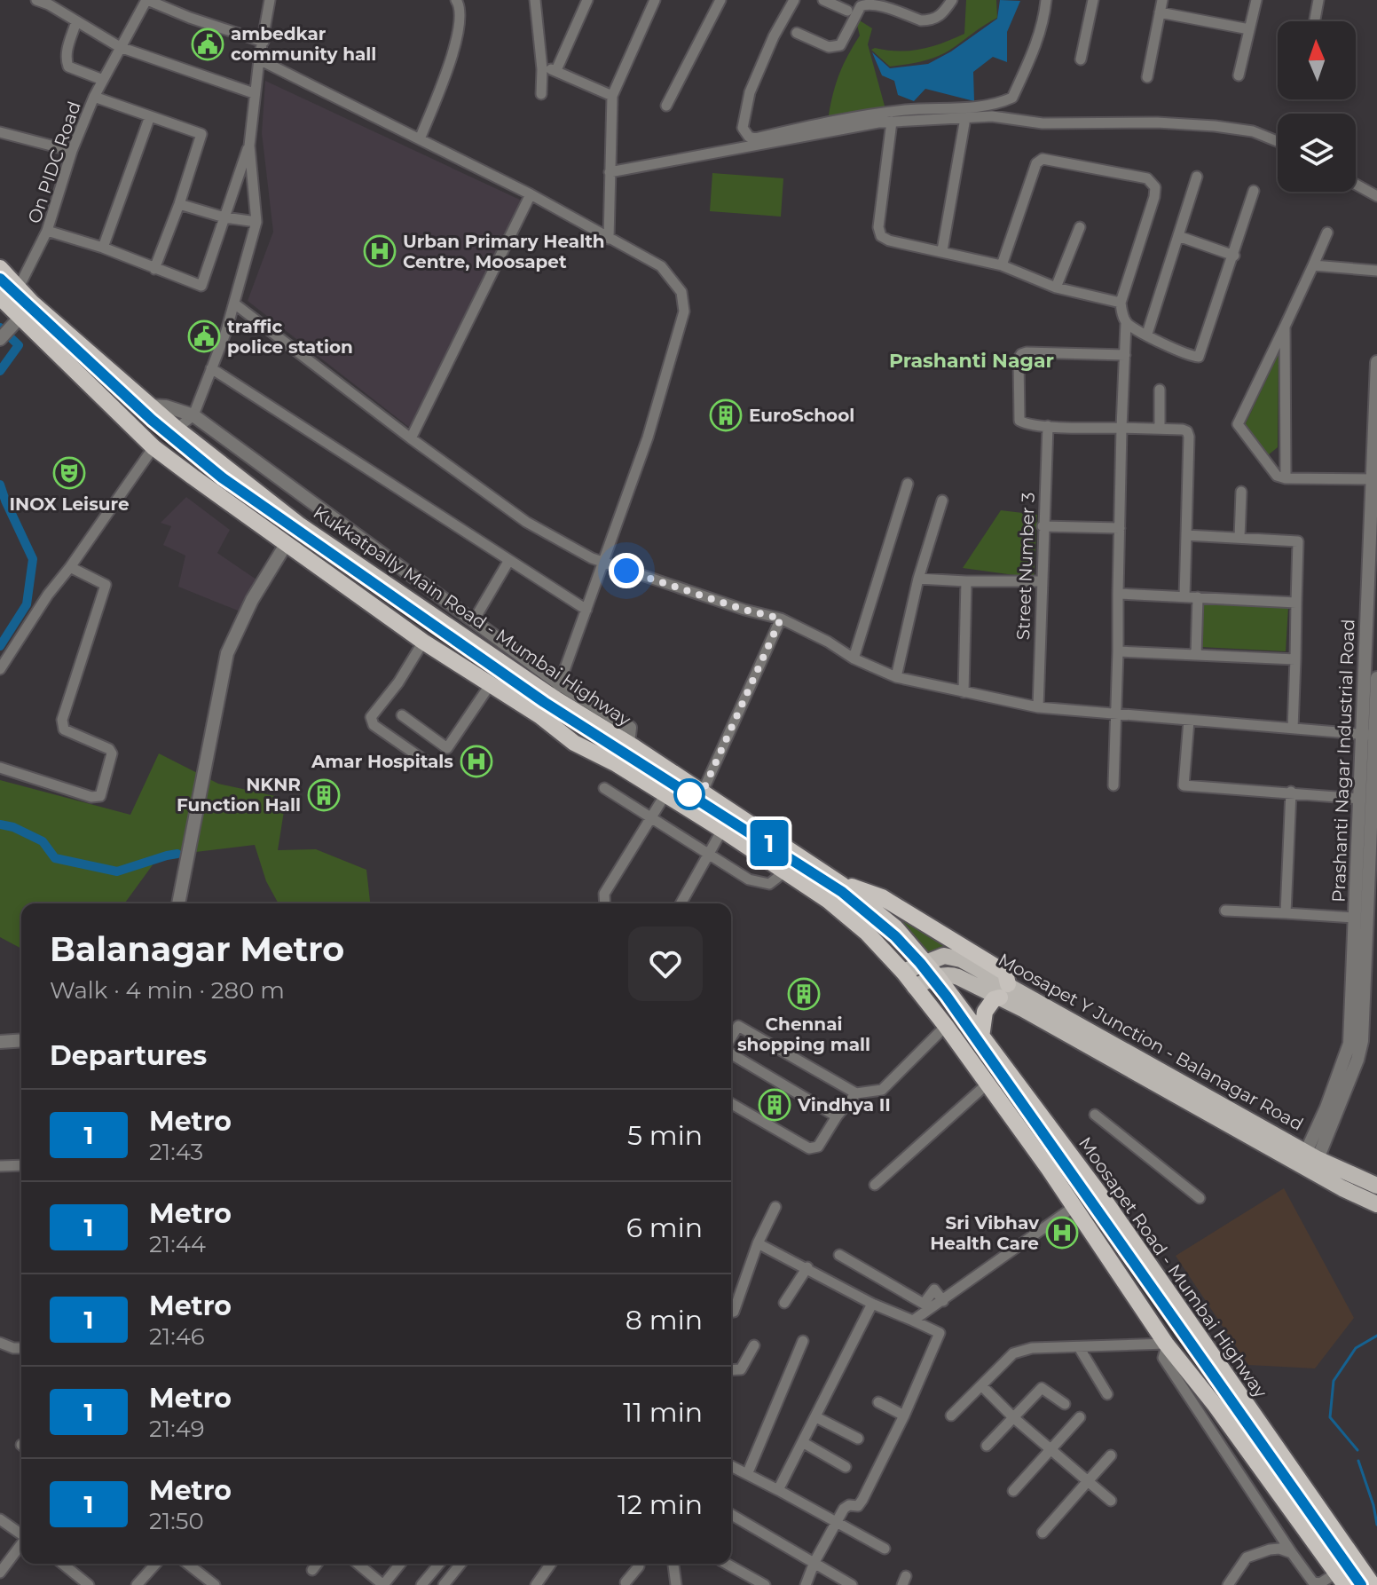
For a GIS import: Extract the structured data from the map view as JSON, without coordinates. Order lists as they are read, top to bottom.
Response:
{
  "streets": {
    "highway": ["Kukkatpally Main Road - Mumbai Highway", "Moosapet Road - Mumbai Highway"],
    "main road": ["Moosapet Y Junction - Balanagar Road"],
    "street": ["On PIDC Road", "Street Number 3", "Prashanti Nagar Industrial Road"]
  },
  "crossings": [
    ["On PIDC Road", "Kukkatpally Main Road - Mumbai Highway"],
    ["Kukkatpally Main Road - Mumbai Highway", "Moosapet Y Junction - Balanagar Road"],
    ["Kukkatpally Main Road - Mumbai Highway", "Moosapet Road - Mumbai Highway"],
    ["Prashanti Nagar Industrial Road", "Moosapet Y Junction - Balanagar Road"]
  ],
  "districts": ["Prashanti Nagar"],
  "places": {
    "public building": ["ambedkar community hall", "traffic police station"],
    "hospital": ["Urban Primary Health Centre, Moosapet", "Amar Hospitals", "Sri Vibhav Health Care"],
    "building": [
      "EuroSchool",
      "NKNR Function Hall",
      "Chennai shopping mall",
      "Vindhya II"
    ],
    "theatre": ["INOX Leisure"]
  },
  "lines": ["metro line 1"],
  "north": "top",
  "page": {
    "on_map": "1",
    "heading": [
      ["Balanagar Metro", "Walk · 4 min · 280 m"],
      "Departures"
    ],
    "list": [
      {
        "mark": "1",
        "name": "Metro",
        "note": "21:43",
        "value": "5 min"
      },
      {
        "mark": "1",
        "name": "Metro",
        "note": "21:44",
        "value": "6 min"
      },
      {
        "mark": "1",
        "name": "Metro",
        "note": "21:46",
        "value": "8 min"
      },
      {
        "mark": "1",
        "name": "Metro",
        "note": "21:49",
        "value": "11 min"
      },
      {
        "mark": "1",
        "name": "Metro",
        "note": "21:50",
        "value": "12 min"
      }
    ]
  }
}
